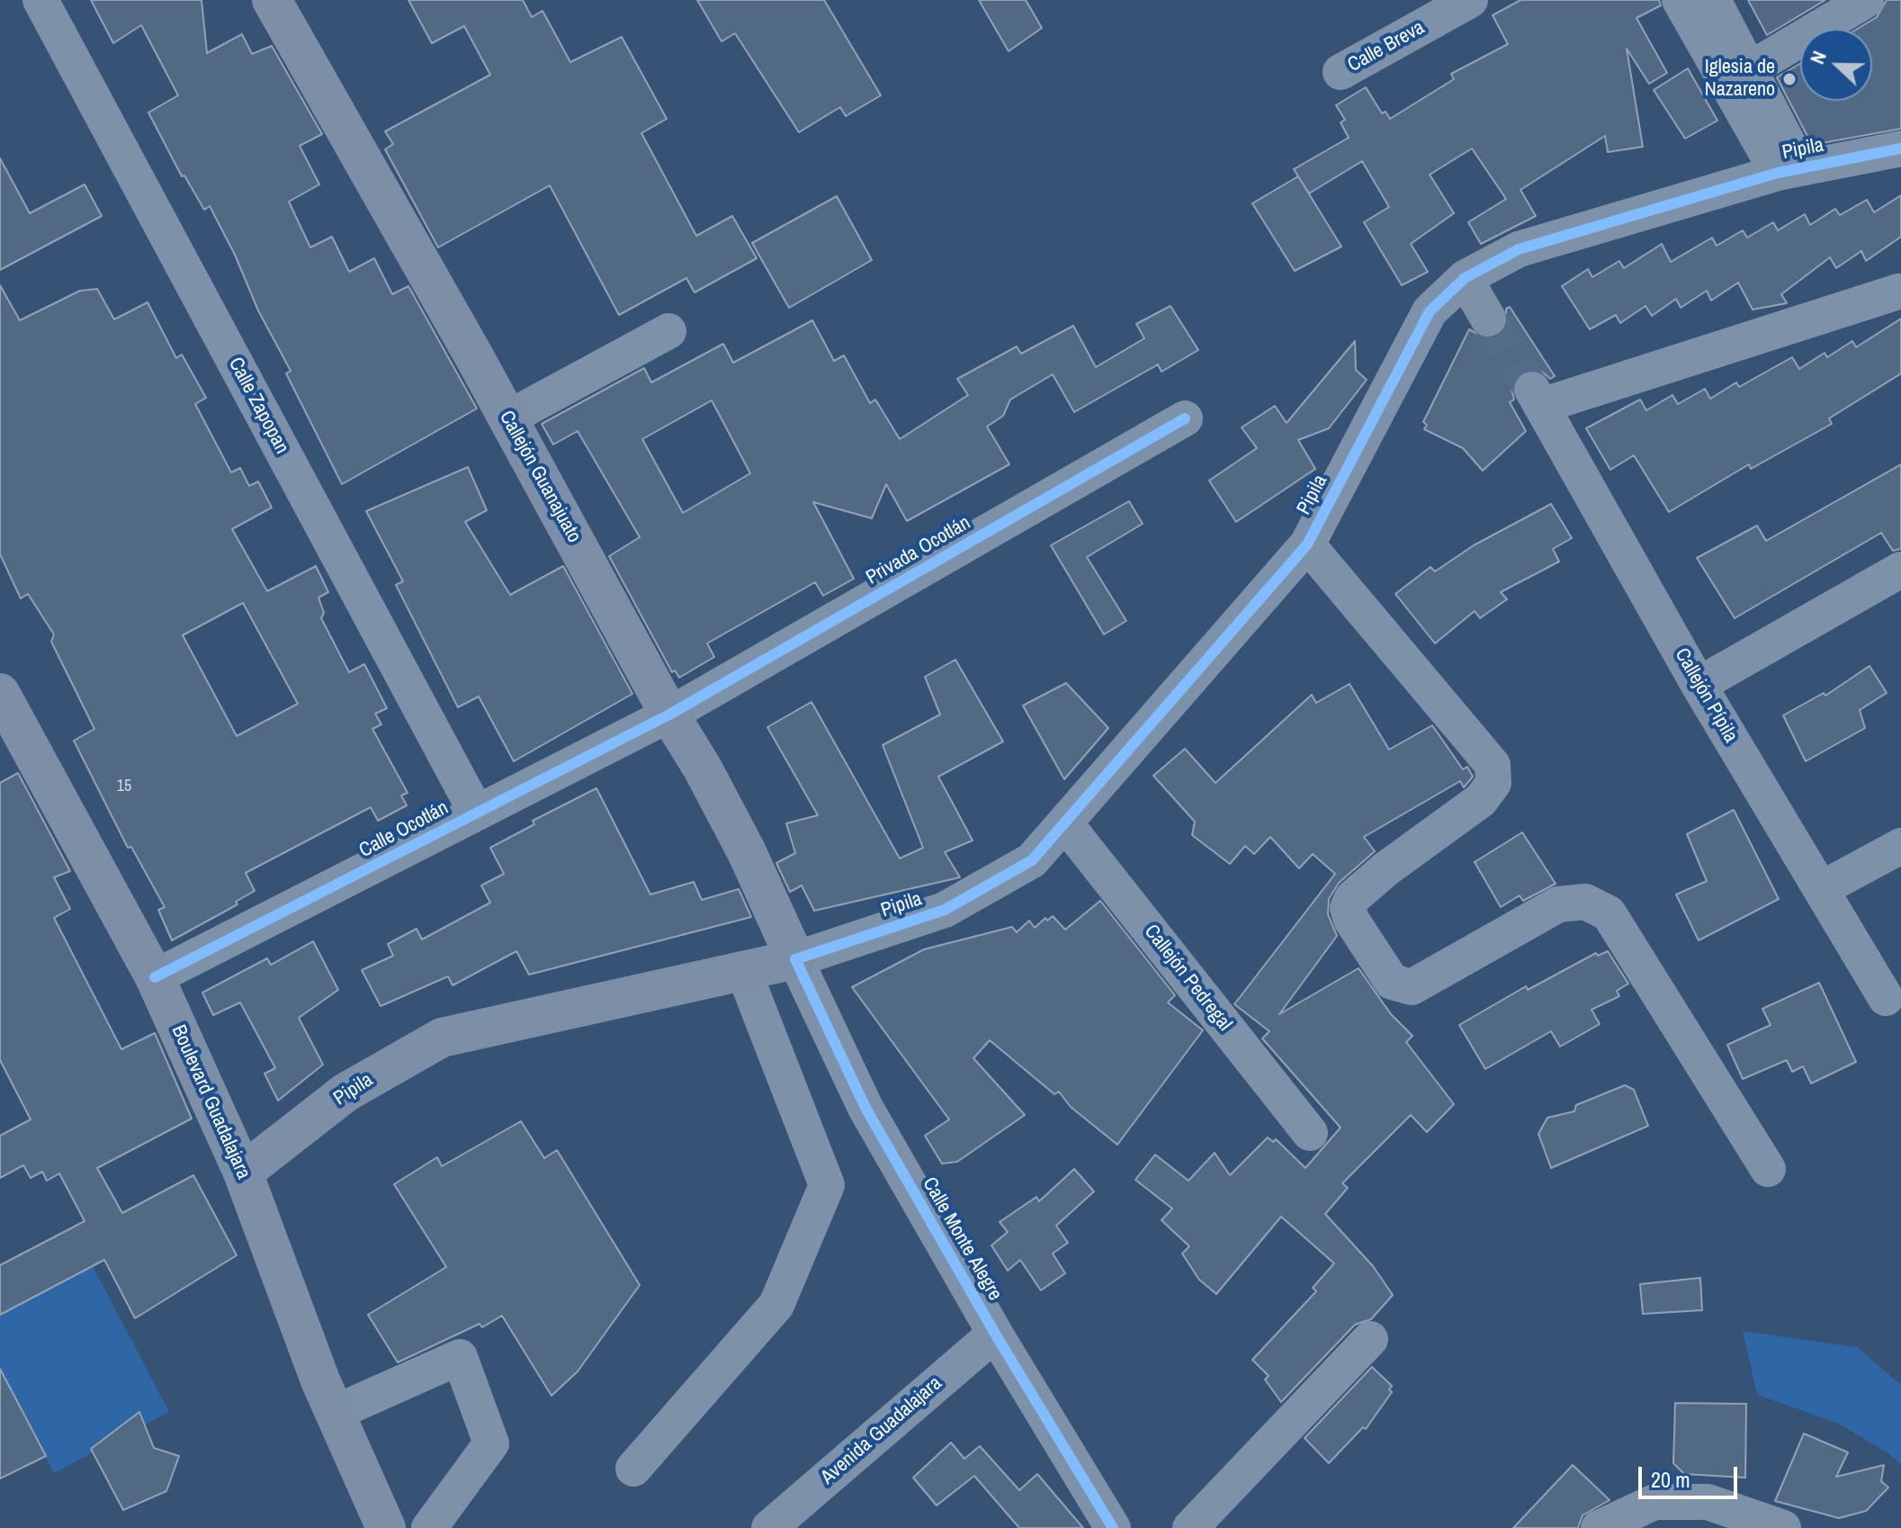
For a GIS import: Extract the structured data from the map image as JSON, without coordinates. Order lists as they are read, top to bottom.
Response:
{
  "streets": {
    "main road": ["Pipila", "Callejón Guanajuato", "Boulevard Guadalajara"],
    "street": [
      "Calle Breva",
      "Calle Zapopan",
      "Privada Ocotlán",
      "Callejón Pípila",
      "Calle Ocotlán",
      "Callejón Pedregal",
      "Calle Monte Alegre",
      "Avenida Guadalajara"
    ]
  },
  "crossings": [
    ["Pipila", "Callejón Guanajuato"],
    ["Pipila", "Callejón Pedregal"],
    ["Pipila", "Boulevard Guadalajara"],
    ["Pipila", "Calle Monte Alegre"],
    ["Calle Zapopan", "Calle Ocotlán"],
    ["Callejón Guanajuato", "Privada Ocotlán"],
    ["Callejón Guanajuato", "Calle Ocotlán"],
    ["Callejón Guanajuato", "Calle Monte Alegre"],
    ["Privada Ocotlán", "Calle Ocotlán"],
    ["Calle Ocotlán", "Boulevard Guadalajara"],
    ["Calle Monte Alegre", "Avenida Guadalajara"]
  ],
  "places": ["Iglesia de Nazareno"],
  "house_numbers": ["15"],
  "scale_bar": "20 m",
  "north": "left"
}
